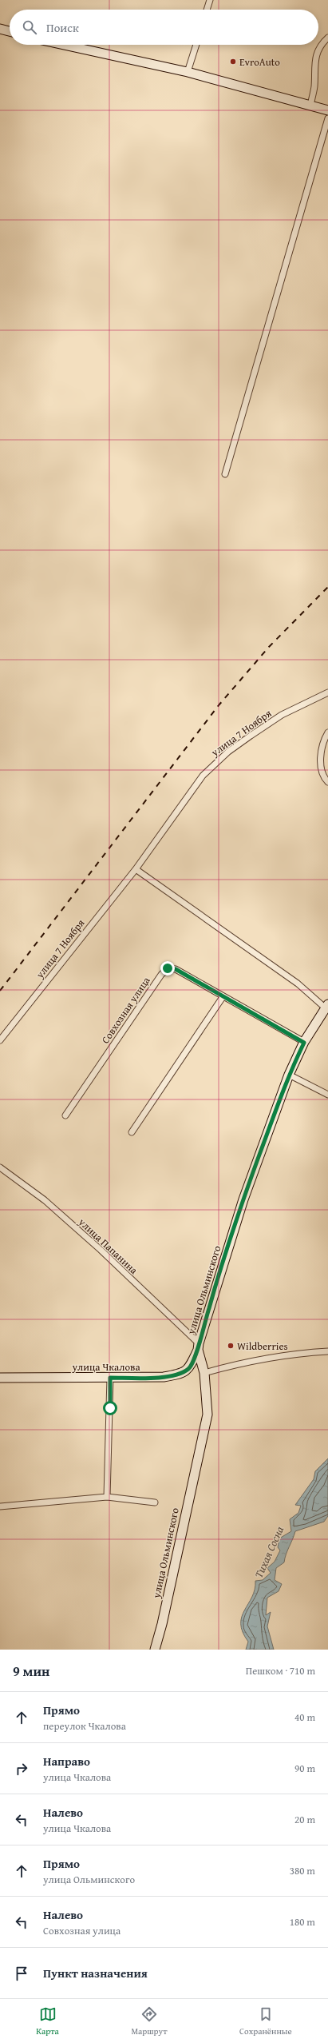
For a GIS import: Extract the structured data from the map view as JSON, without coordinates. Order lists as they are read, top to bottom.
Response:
{
  "streets": {
    "street": [
      "улица 7 Ноября",
      "Совхозная улица",
      "улица Папанина",
      "улица Ольминского",
      "улица Чкалова"
    ]
  },
  "crossings": [
    ["Совхозная улица", "улица Ольминского"],
    ["улица Папанина", "улица Ольминского"],
    ["улица Папанина", "улица Чкалова"],
    ["улица Ольминского", "улица Чкалова"]
  ],
  "water": ["Тихая Сосна"],
  "places": ["EvroAuto", "Wildberries"],
  "page": {
    "search": "Поиск",
    "heading": ["9 мин", "Пешком · 710 m"],
    "list": [
      ["Прямо", "переулок Чкалова", "40 m"],
      ["Направо", "улица Чкалова", "90 m"],
      ["Налево", "улица Чкалова", "20 m"],
      ["Прямо", "улица Ольминского", "380 m"],
      ["Налево", "Совхозная улица", "180 m"],
      "Пункт назначения"
    ],
    "nav": ["Карта", "Маршрут", "Сохранённые"]
  }
}
